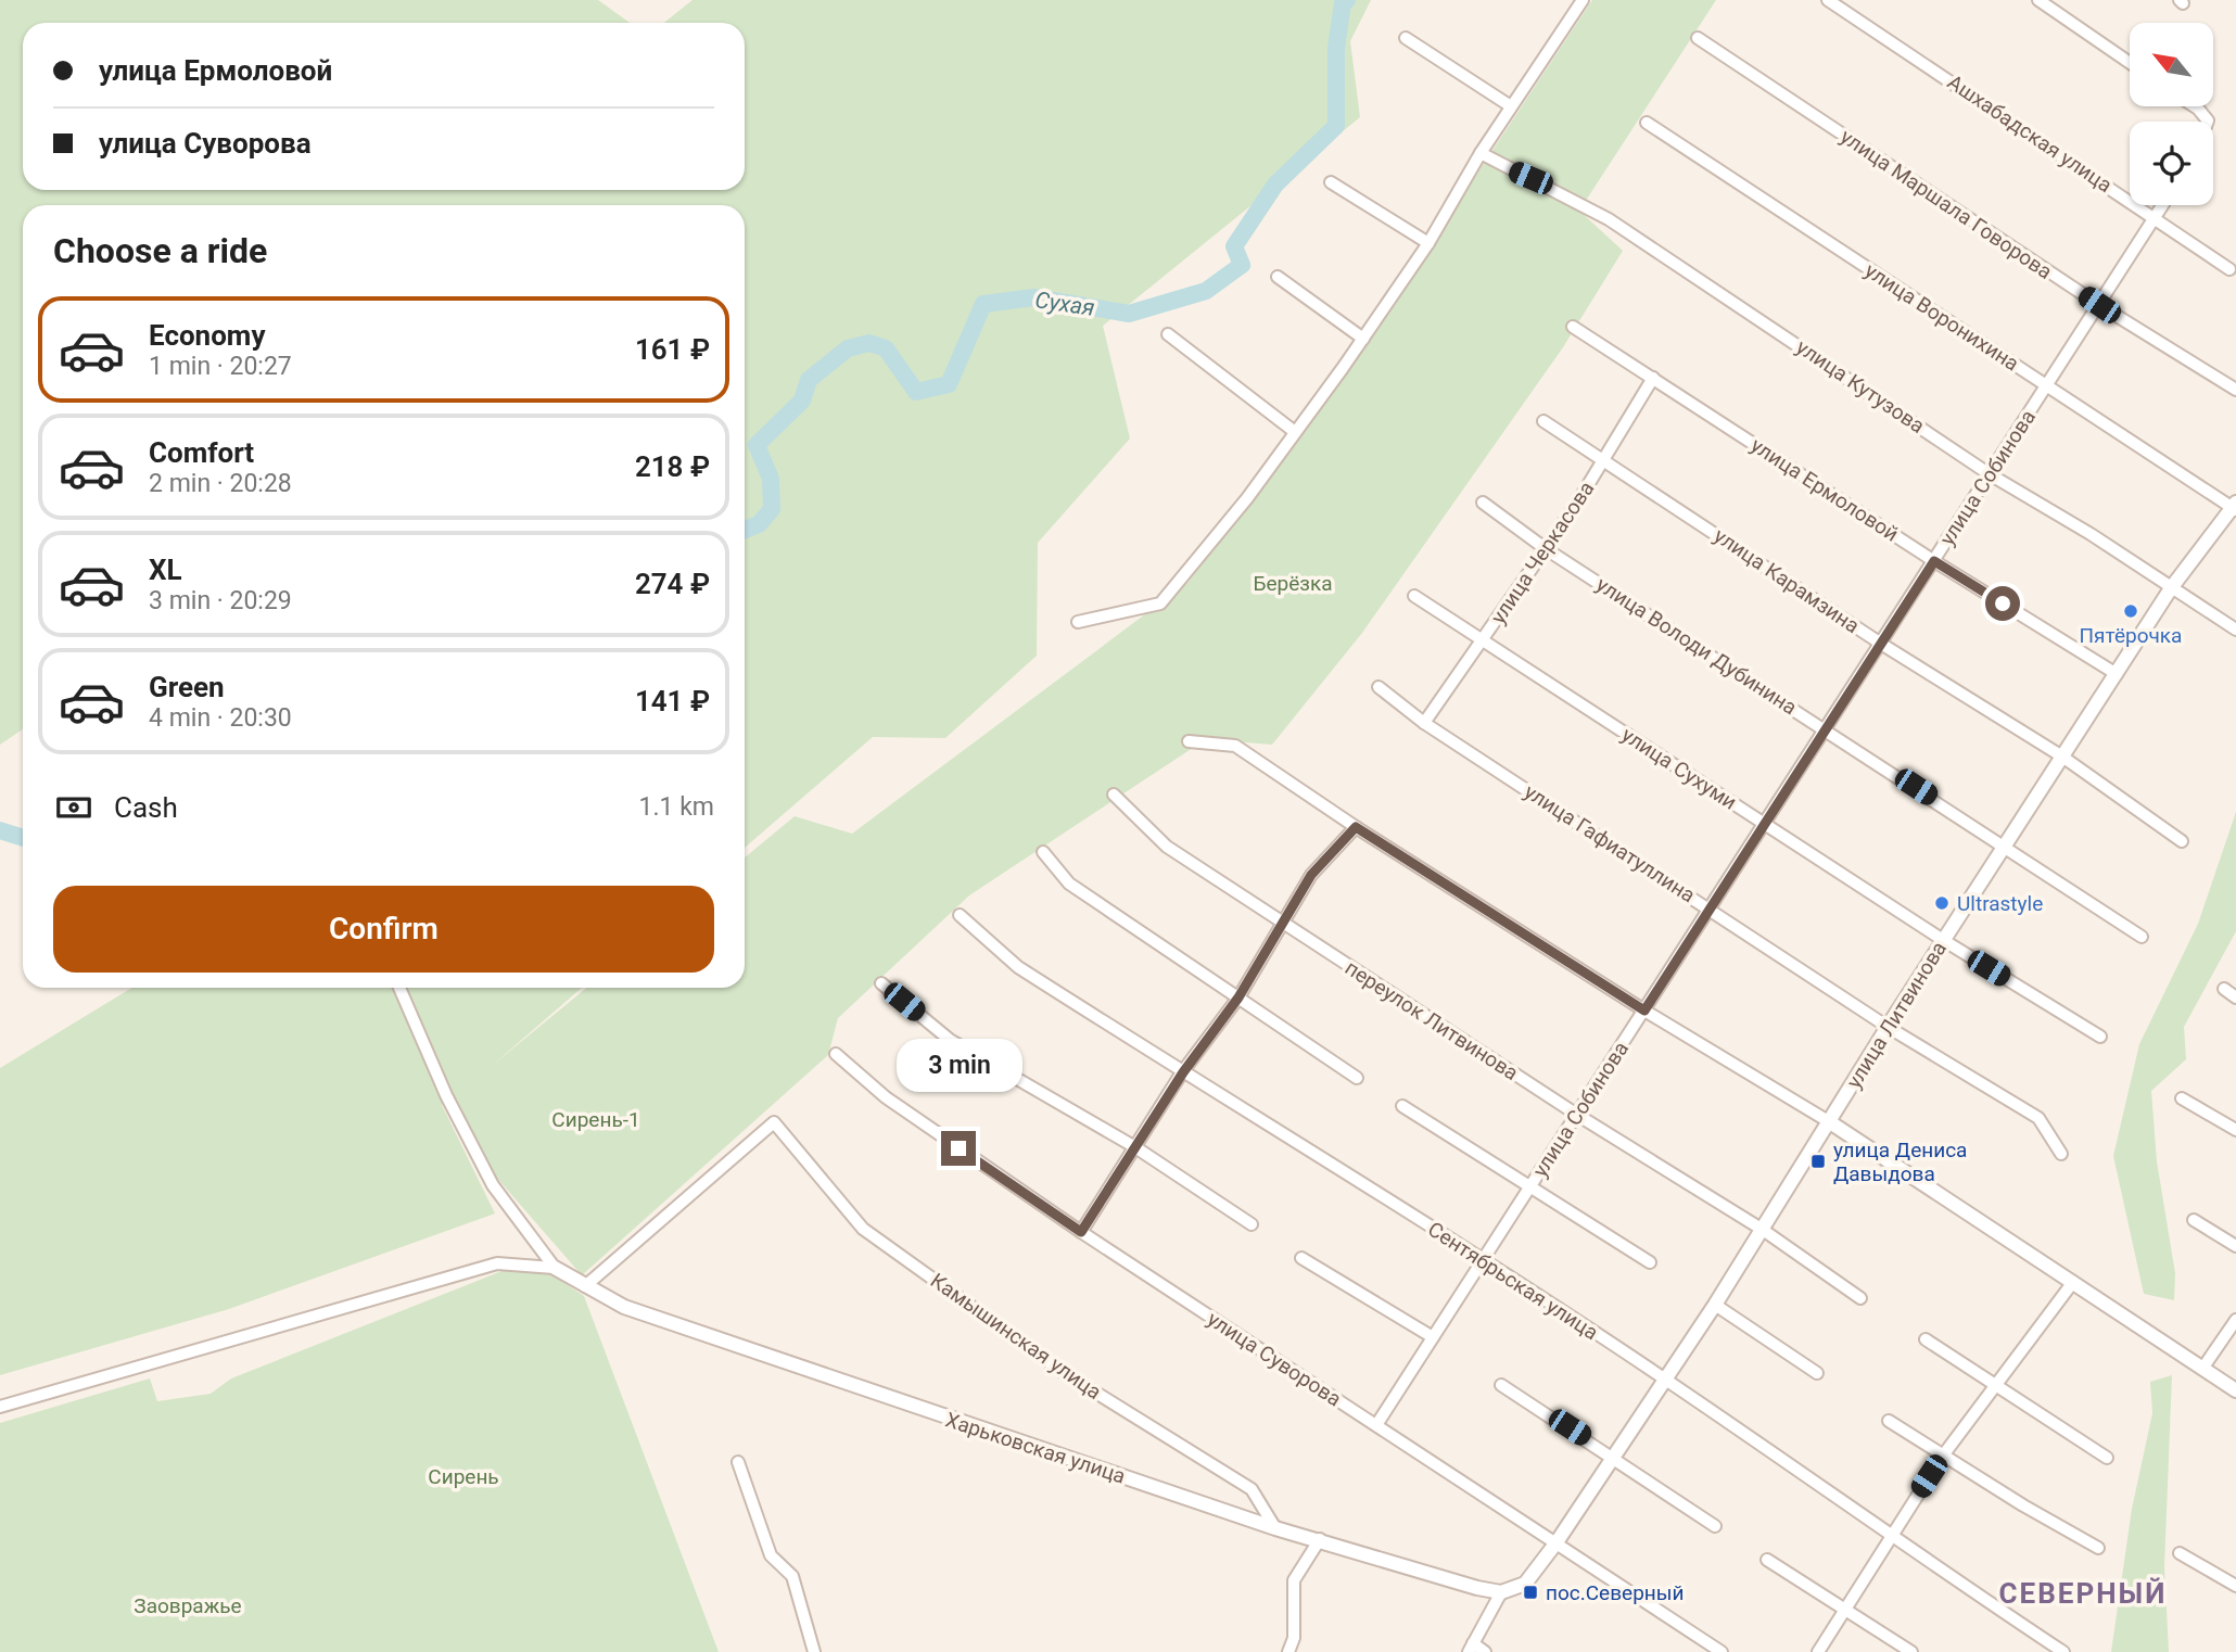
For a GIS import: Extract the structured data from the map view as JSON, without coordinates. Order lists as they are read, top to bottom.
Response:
{
  "streets": {
    "street": [
      "Ашхабадская улица",
      "улица Маршала Говорова",
      "улица Воронихина",
      "улица Кутузова",
      "улица Собинова",
      "улица Ермоловой",
      "улица Черкасова",
      "улица Карамзина",
      "улица Володи Дубинина",
      "улица Сухуми",
      "улица Гафиатуллина",
      "улица Литвинова",
      "переулок Литвинова",
      "Сентябрьская улица",
      "Камышинская улица",
      "улица Суворова",
      "Харьковская улица"
    ]
  },
  "crossings": [
    ["Ашхабадская улица", "улица Собинова"],
    ["улица Маршала Говорова", "улица Собинова"],
    ["улица Воронихина", "улица Собинова"],
    ["улица Воронихина", "улица Литвинова"],
    ["улица Кутузова", "улица Собинова"],
    ["улица Кутузова", "улица Литвинова"],
    ["улица Собинова", "улица Ермоловой"],
    ["улица Собинова", "улица Карамзина"],
    ["улица Собинова", "улица Володи Дубинина"],
    ["улица Собинова", "улица Сухуми"],
    ["улица Собинова", "улица Гафиатуллина"],
    ["улица Собинова", "переулок Литвинова"],
    ["улица Собинова", "Сентябрьская улица"],
    ["улица Собинова", "улица Суворова"],
    ["улица Ермоловой", "улица Черкасова"],
    ["улица Ермоловой", "улица Литвинова"],
    ["улица Черкасова", "улица Карамзина"],
    ["улица Черкасова", "улица Володи Дубинина"],
    ["улица Черкасова", "улица Сухуми"],
    ["улица Черкасова", "улица Гафиатуллина"],
    ["улица Карамзина", "улица Литвинова"],
    ["улица Володи Дубинина", "улица Литвинова"],
    ["улица Сухуми", "улица Литвинова"],
    ["улица Гафиатуллина", "улица Литвинова"],
    ["улица Литвинова", "переулок Литвинова"],
    ["улица Литвинова", "Сентябрьская улица"],
    ["улица Литвинова", "улица Суворова"],
    ["улица Литвинова", "Харьковская улица"],
    ["Камышинская улица", "Харьковская улица"]
  ],
  "districts": ["СЕВЕРНЫЙ"],
  "water": ["Сухая"],
  "parks": [
    "Берёзка",
    "Сирень-1",
    "Сирень",
    "Заовражье"
  ],
  "places": {
    "other": ["Пятёрочка", "Ultrastyle"],
    "transit": ["улица Дениса Давыдова", "пос.Северный"]
  },
  "north": "top left",
  "page": {
    "banner": ["улица Ермоловой", "улица Суворова"],
    "heading": "Choose a ride",
    "list": [
      {
        "name": "Economy",
        "note": "1 min · 20:27",
        "value": "161 ₽"
      },
      {
        "name": "Comfort",
        "note": "2 min · 20:28",
        "value": "218 ₽"
      },
      {
        "name": "XL",
        "note": "3 min · 20:29",
        "value": "274 ₽"
      },
      {
        "name": "Green",
        "note": "4 min · 20:30",
        "value": "141 ₽"
      }
    ],
    "pay": ["Cash", "1.1 km"],
    "buttons": "Confirm",
    "bubble": "3 min"
  }
}
